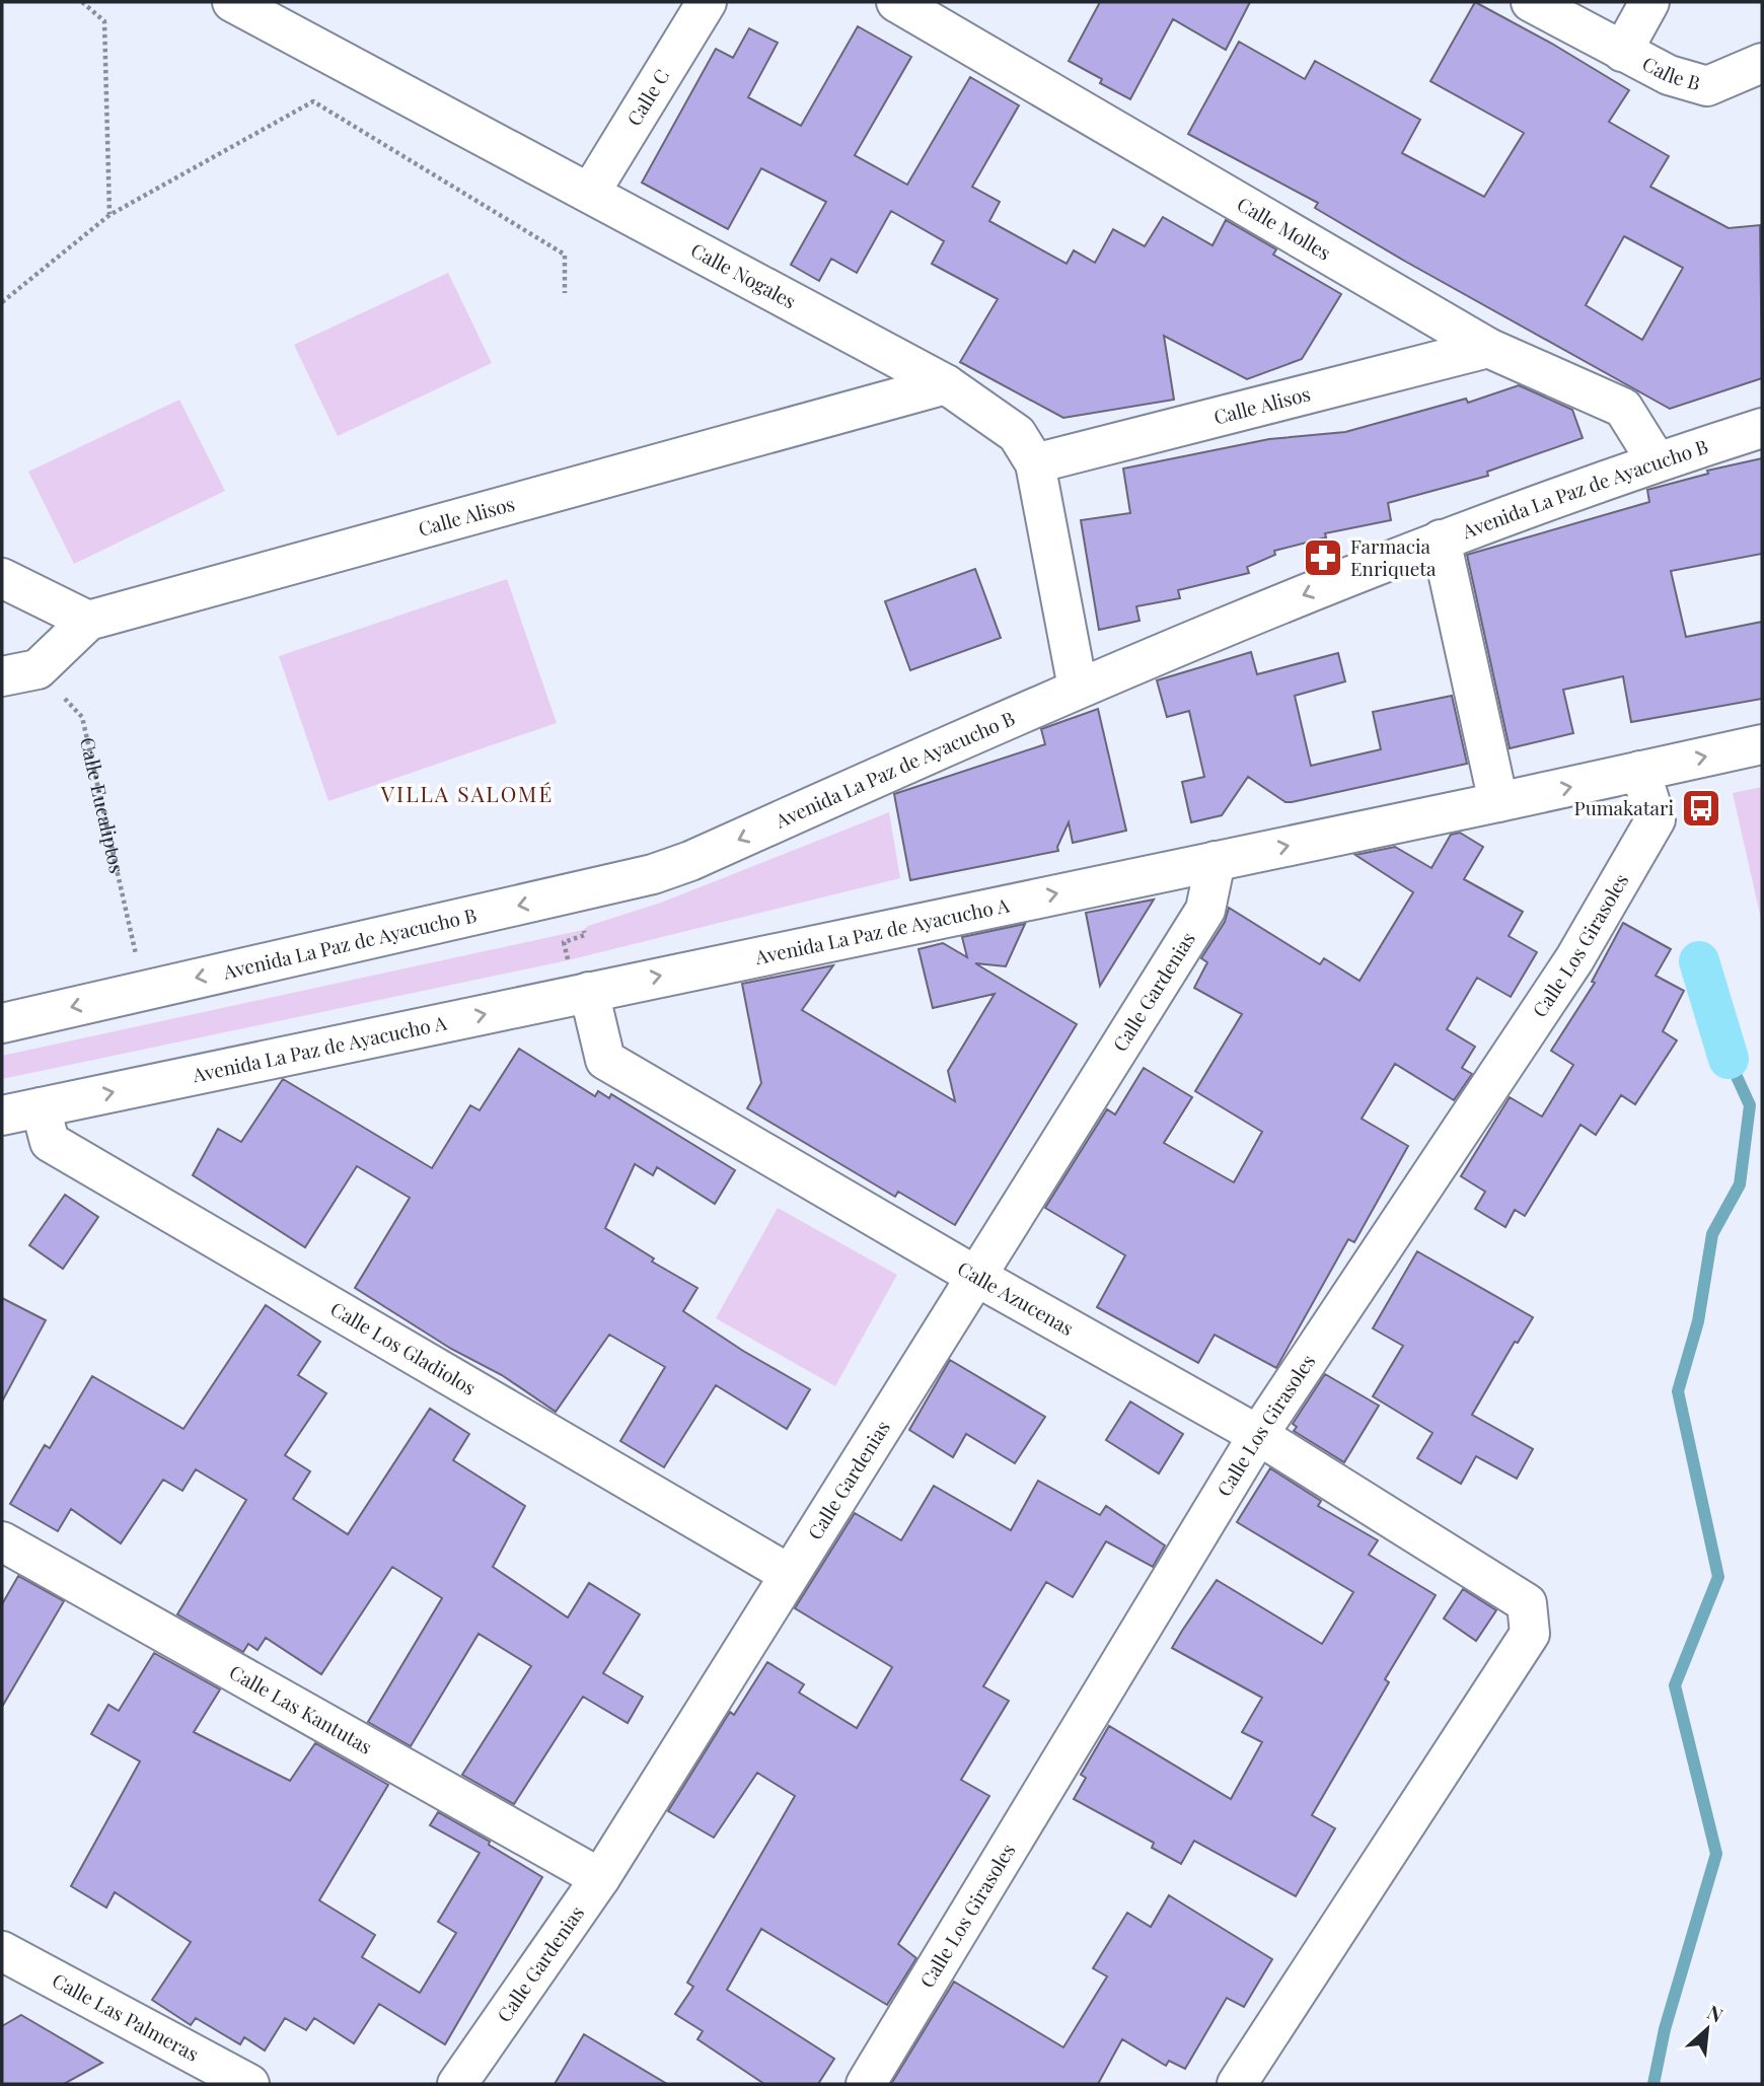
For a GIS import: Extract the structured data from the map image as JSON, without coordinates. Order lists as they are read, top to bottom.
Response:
{
  "streets": {
    "street": [
      "Calle B",
      "Calle C",
      "Calle Molles",
      "Calle Nogales",
      "Calle Alisos",
      "Avenida La Paz de Ayacucho B",
      "Avenida La Paz de Ayacucho A",
      "Calle Los Girasoles",
      "Calle Gardenias",
      "Calle Azucenas",
      "Calle Los Gladiolos",
      "Calle Las Kantutas",
      "Calle Las Palmeras"
    ],
    "path": ["Calle Eucaliptos"]
  },
  "crossings": [
    ["Calle C", "Calle Nogales"],
    ["Calle Molles", "Calle Alisos"],
    ["Calle Molles", "Avenida La Paz de Ayacucho B"],
    ["Calle Nogales", "Calle Alisos"],
    ["Calle Nogales", "Avenida La Paz de Ayacucho B"],
    ["Calle Alisos", "Calle Eucaliptos"],
    ["Avenida La Paz de Ayacucho A", "Calle Los Girasoles"],
    ["Avenida La Paz de Ayacucho A", "Calle Gardenias"],
    ["Avenida La Paz de Ayacucho A", "Calle Azucenas"],
    ["Avenida La Paz de Ayacucho A", "Calle Los Gladiolos"],
    ["Calle Los Girasoles", "Calle Azucenas"],
    ["Calle Gardenias", "Calle Azucenas"],
    ["Calle Gardenias", "Calle Los Gladiolos"],
    ["Calle Gardenias", "Calle Las Kantutas"]
  ],
  "one_way": ["Avenida La Paz de Ayacucho B", "Avenida La Paz de Ayacucho A"],
  "districts": ["VILLA SALOMÉ"],
  "places": {
    "pharmacy": ["Farmacia Enriqueta"],
    "bus stop": ["Pumakatari"]
  },
  "north": "top right"
}
